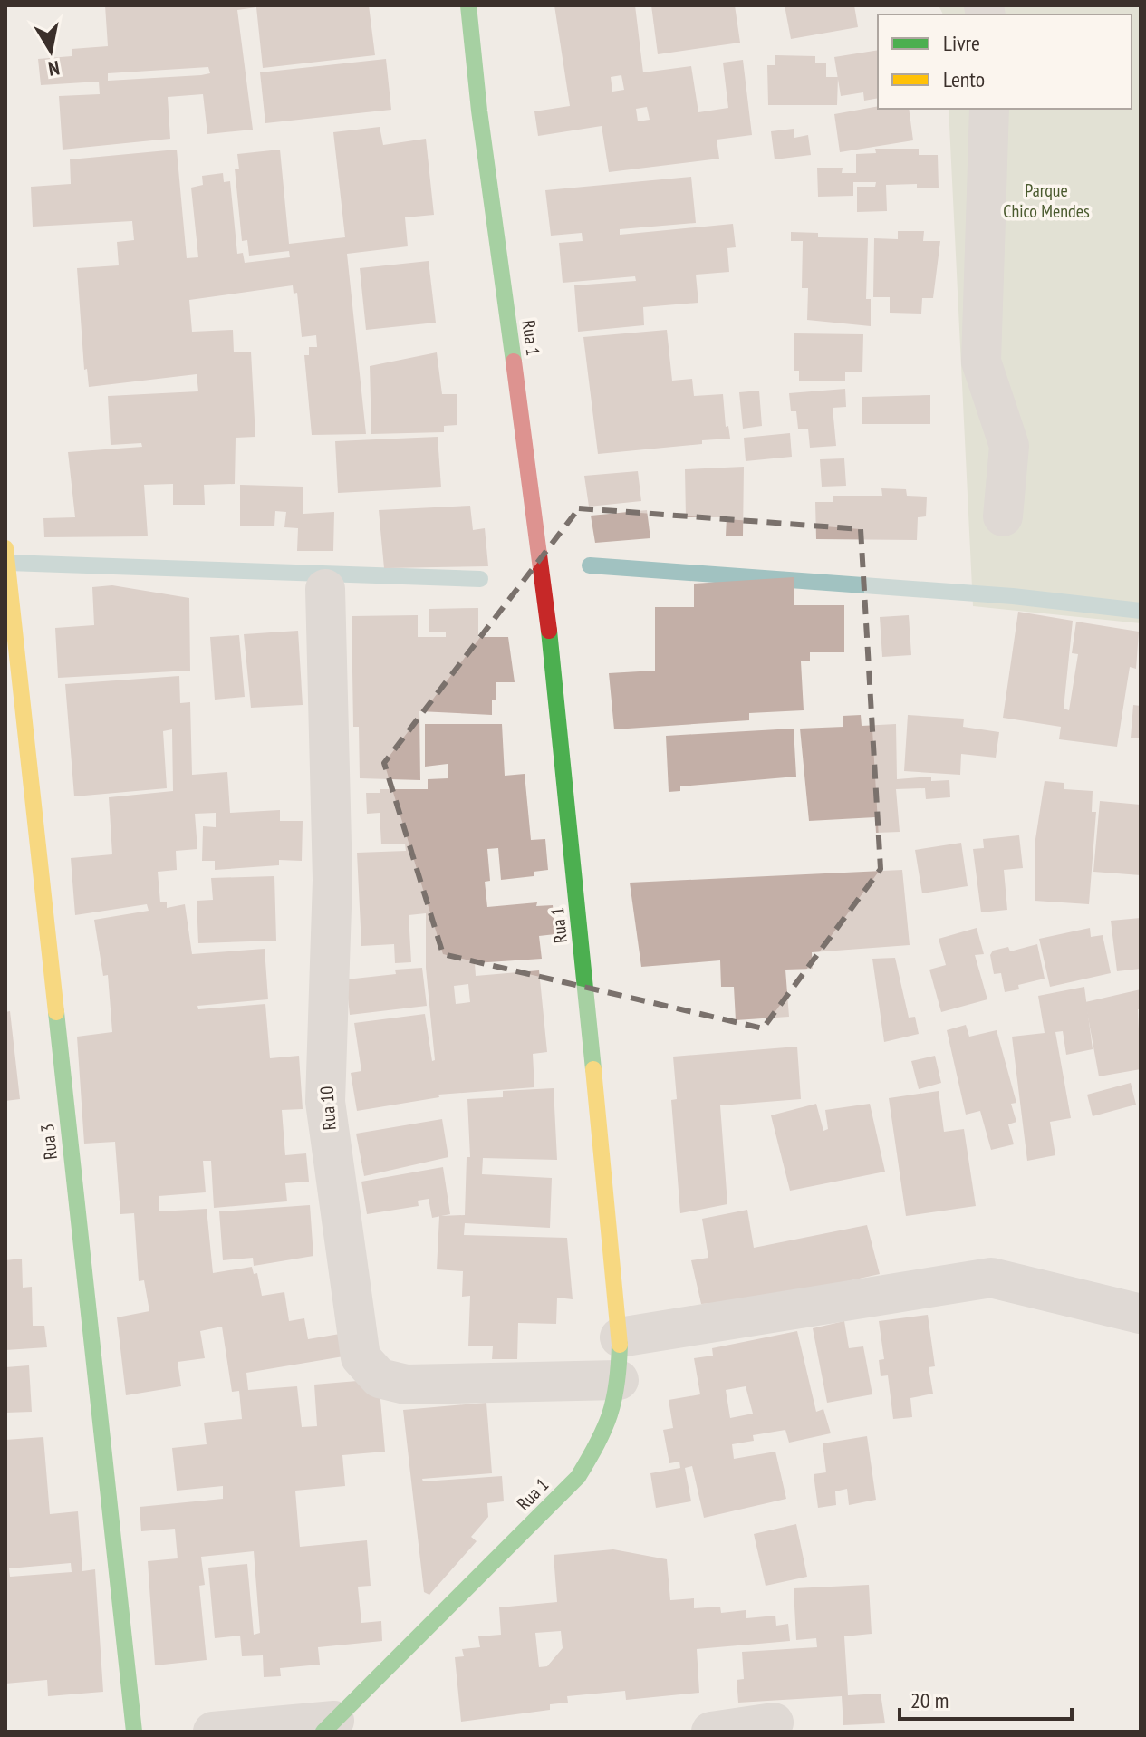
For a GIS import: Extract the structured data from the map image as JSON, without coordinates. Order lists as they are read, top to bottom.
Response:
{
  "streets": {
    "street": ["Rua 1", "Rua 10", "Rua 3"]
  },
  "crossings": [
    ["Rua 1", "Rua 10"]
  ],
  "parks": ["Parque Chico Mendes"],
  "legend": ["Livre", "Lento"],
  "scale_bar": "20 m",
  "north": "bottom"
}
